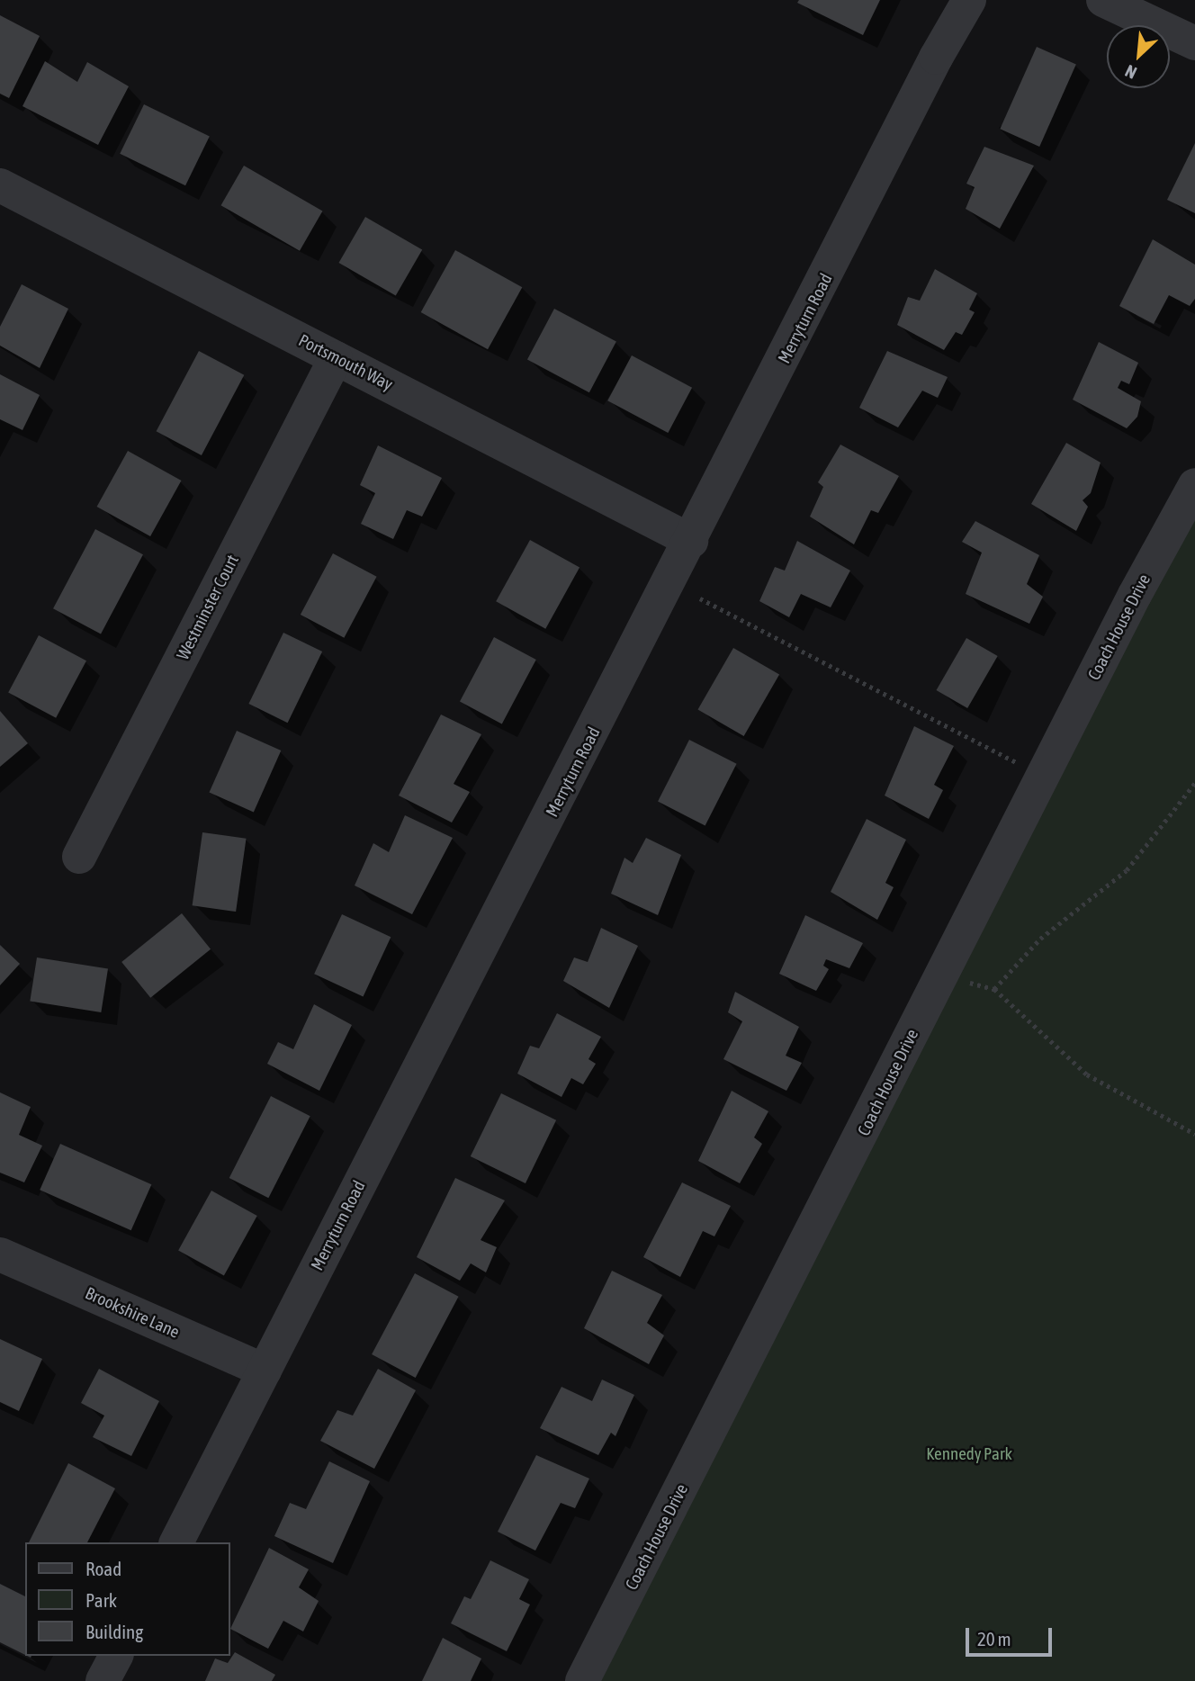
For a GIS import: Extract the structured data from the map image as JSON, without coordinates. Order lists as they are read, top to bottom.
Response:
{
  "streets": {
    "street": [
      "Merryturn Road",
      "Portsmouth Way",
      "Westminster Court",
      "Coach House Drive",
      "Brookshire Lane"
    ]
  },
  "crossings": [
    ["Merryturn Road", "Portsmouth Way"],
    ["Merryturn Road", "Brookshire Lane"],
    ["Portsmouth Way", "Westminster Court"]
  ],
  "parks": ["Kennedy Park"],
  "legend": ["Road", "Park", "Building"],
  "scale_bar": "20 m",
  "north": "bottom left"
}
